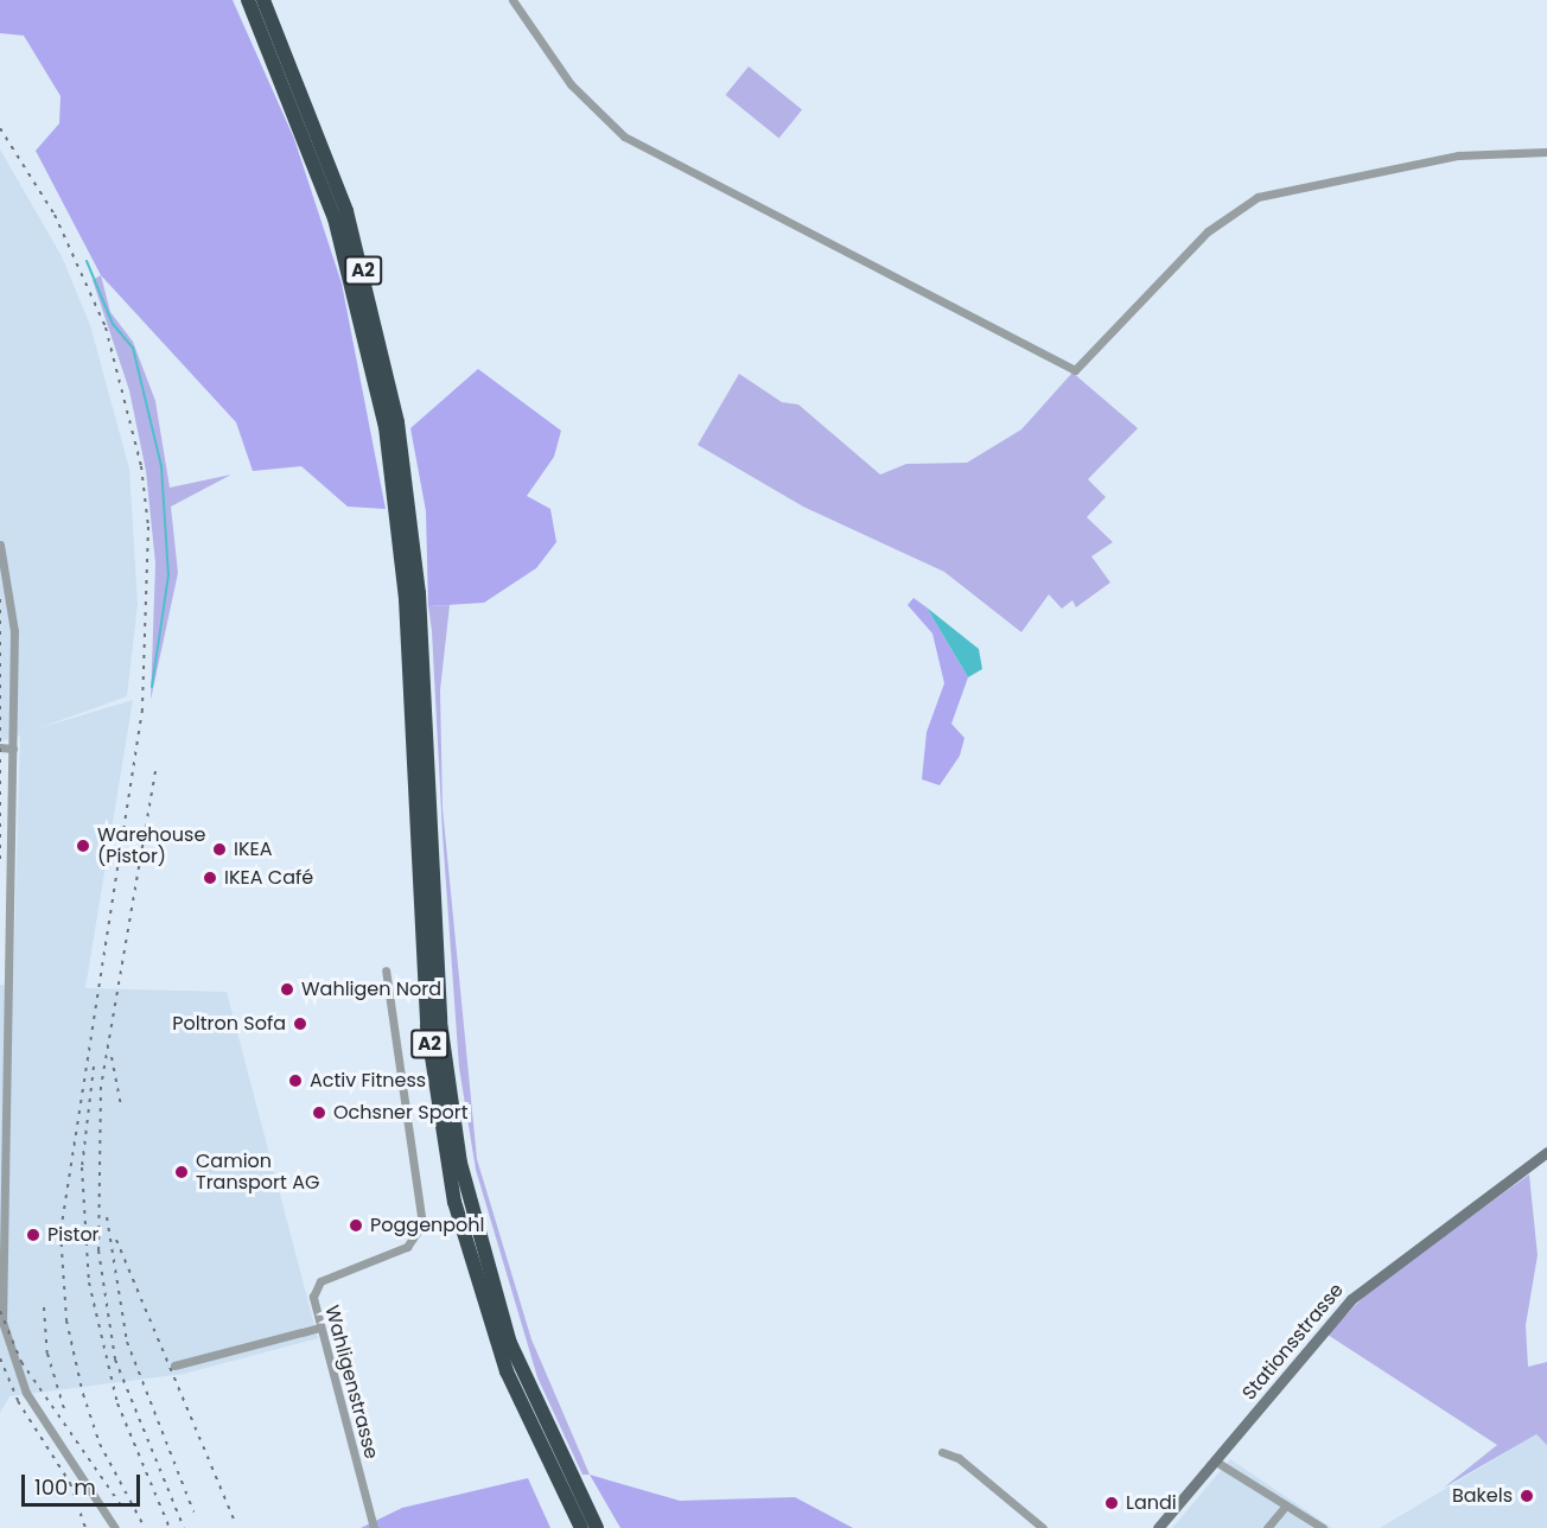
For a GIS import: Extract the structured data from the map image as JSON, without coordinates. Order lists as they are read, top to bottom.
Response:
{
  "streets": {
    "highway": ["A2"],
    "main road": ["Stationsstrasse"],
    "street": ["Wahligenstrasse"]
  },
  "places": [
    "Warehouse (Pistor)",
    "IKEA",
    "IKEA Café",
    "Wahligen Nord",
    "Poltron Sofa",
    "Activ Fitness",
    "Ochsner Sport",
    "Camion Transport AG",
    "Poggenpohl",
    "Pistor",
    "Bakels",
    "Landi"
  ],
  "scale_bar": "100 m"
}
